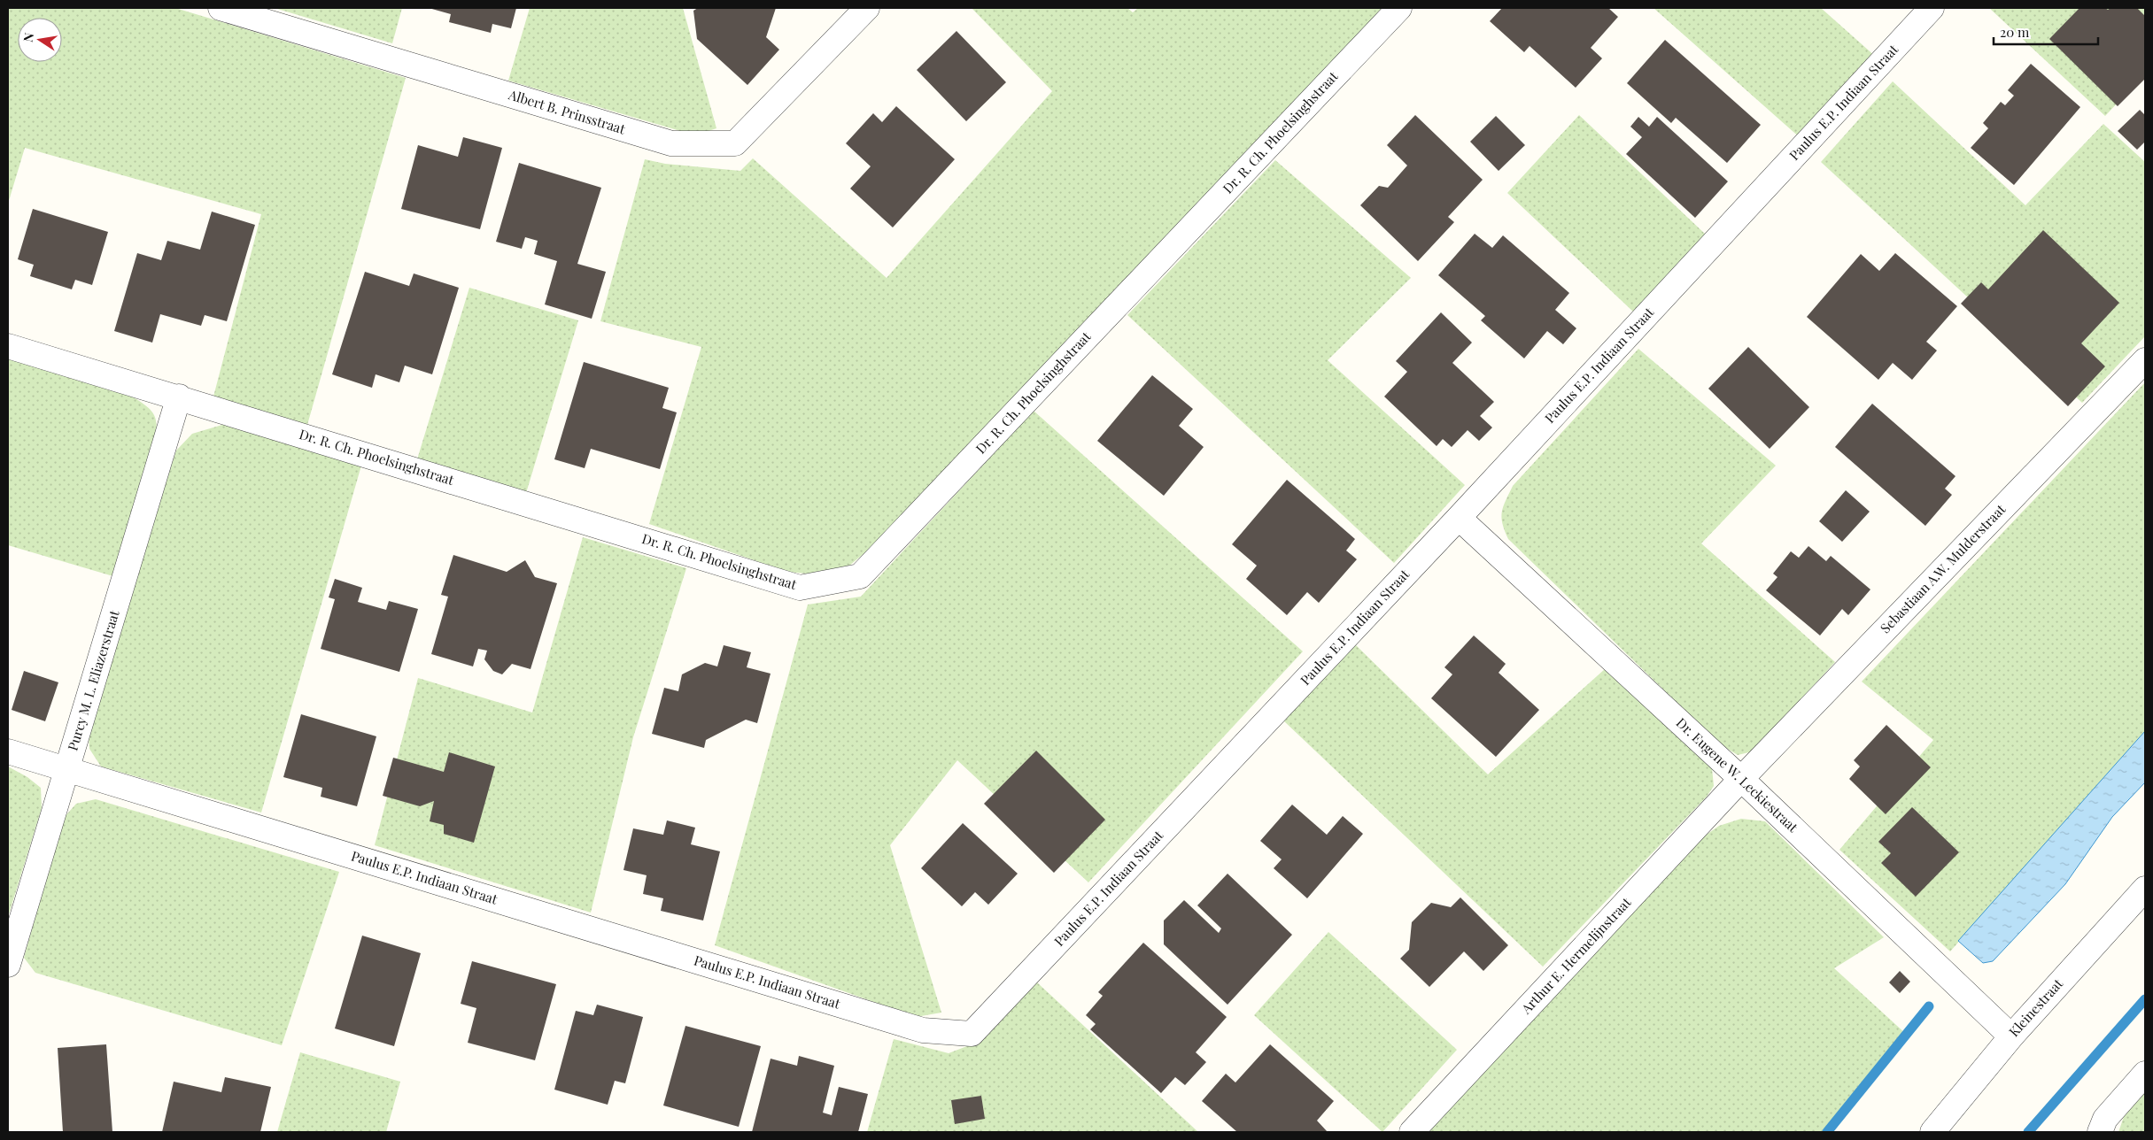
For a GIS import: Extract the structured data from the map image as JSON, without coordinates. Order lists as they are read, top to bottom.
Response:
{
  "streets": {
    "street": [
      "Paulus E.P. Indiaan Straat",
      "Albert B. Prinsstraat",
      "Dr. R. Ch. Phoelsinghstraat",
      "Sebastiaan A.W. Mulderstraat",
      "Purcy M. L. Eliazerstraat",
      "Dr. Eugene W. Leckiestraat",
      "Arthur E. Hermelijnstraat",
      "Kleinestraat"
    ]
  },
  "crossings": [
    ["Paulus E.P. Indiaan Straat", "Purcy M. L. Eliazerstraat"],
    ["Paulus E.P. Indiaan Straat", "Dr. Eugene W. Leckiestraat"],
    ["Dr. R. Ch. Phoelsinghstraat", "Purcy M. L. Eliazerstraat"],
    ["Sebastiaan A.W. Mulderstraat", "Dr. Eugene W. Leckiestraat"],
    ["Sebastiaan A.W. Mulderstraat", "Arthur E. Hermelijnstraat"],
    ["Dr. Eugene W. Leckiestraat", "Arthur E. Hermelijnstraat"],
    ["Dr. Eugene W. Leckiestraat", "Kleinestraat"]
  ],
  "scale_bar": "20 m",
  "north": "left"
}
